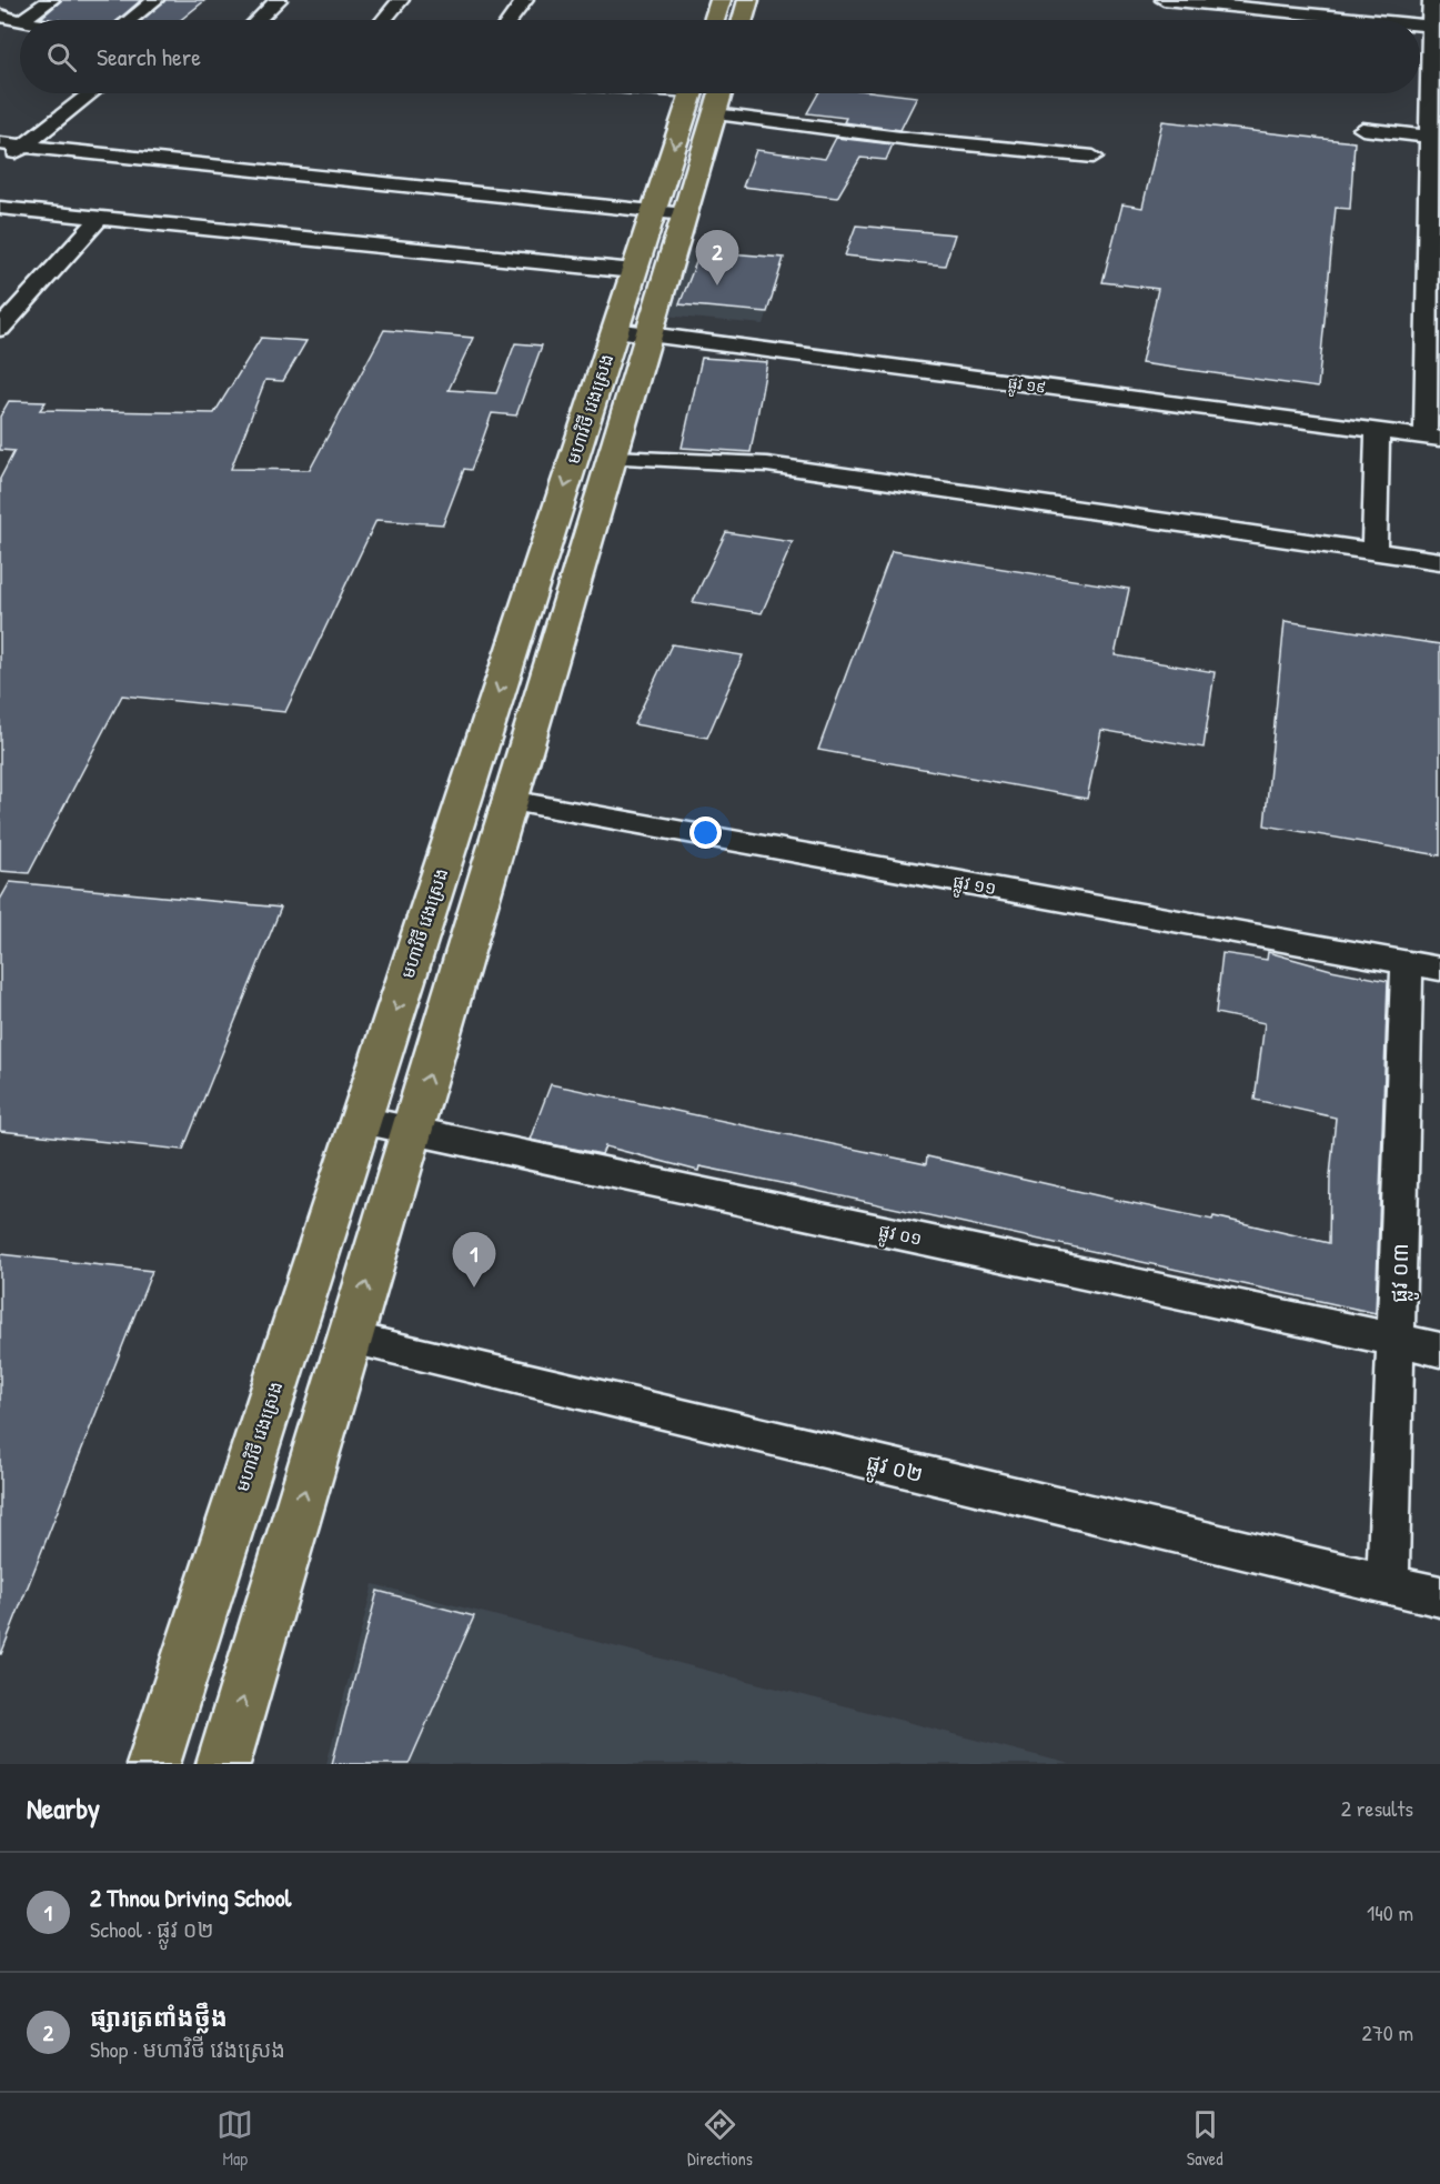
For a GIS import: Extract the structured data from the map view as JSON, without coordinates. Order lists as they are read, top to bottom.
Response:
{
  "streets": {
    "main road": ["មហាវិថី វេងស្រេង"],
    "street": [
      "ផ្លូវ ១៩",
      "ផ្លូវ ១១",
      "ផ្លូវ ០១",
      "ផ្លូវ ០៣",
      "ផ្លូវ ០២"
    ]
  },
  "crossings": [
    ["ផ្លូវ ១៩", "មហាវិថី វេងស្រេង"],
    ["មហាវិថី វេងស្រេង", "ផ្លូវ ១១"],
    ["មហាវិថី វេងស្រេង", "ផ្លូវ ០១"],
    ["មហាវិថី វេងស្រេង", "ផ្លូវ ០២"],
    ["ផ្លូវ ១១", "ផ្លូវ ០៣"],
    ["ផ្លូវ ០១", "ផ្លូវ ០៣"],
    ["ផ្លូវ ០៣", "ផ្លូវ ០២"]
  ],
  "page": {
    "search": "Search here",
    "pins": ["2", "1"],
    "heading": ["Nearby", "2 results"],
    "list": [
      {
        "mark": "1",
        "name": "2 Thnou Driving School",
        "note": "School · ផ្លូវ ០២",
        "value": "140 m"
      },
      {
        "mark": "2",
        "name": "ផ្សារត្រពាំងថ្លឹង",
        "note": "Shop · មហាវិថី វេងស្រេង",
        "value": "270 m"
      }
    ],
    "nav": ["Map", "Directions", "Saved"]
  }
}
